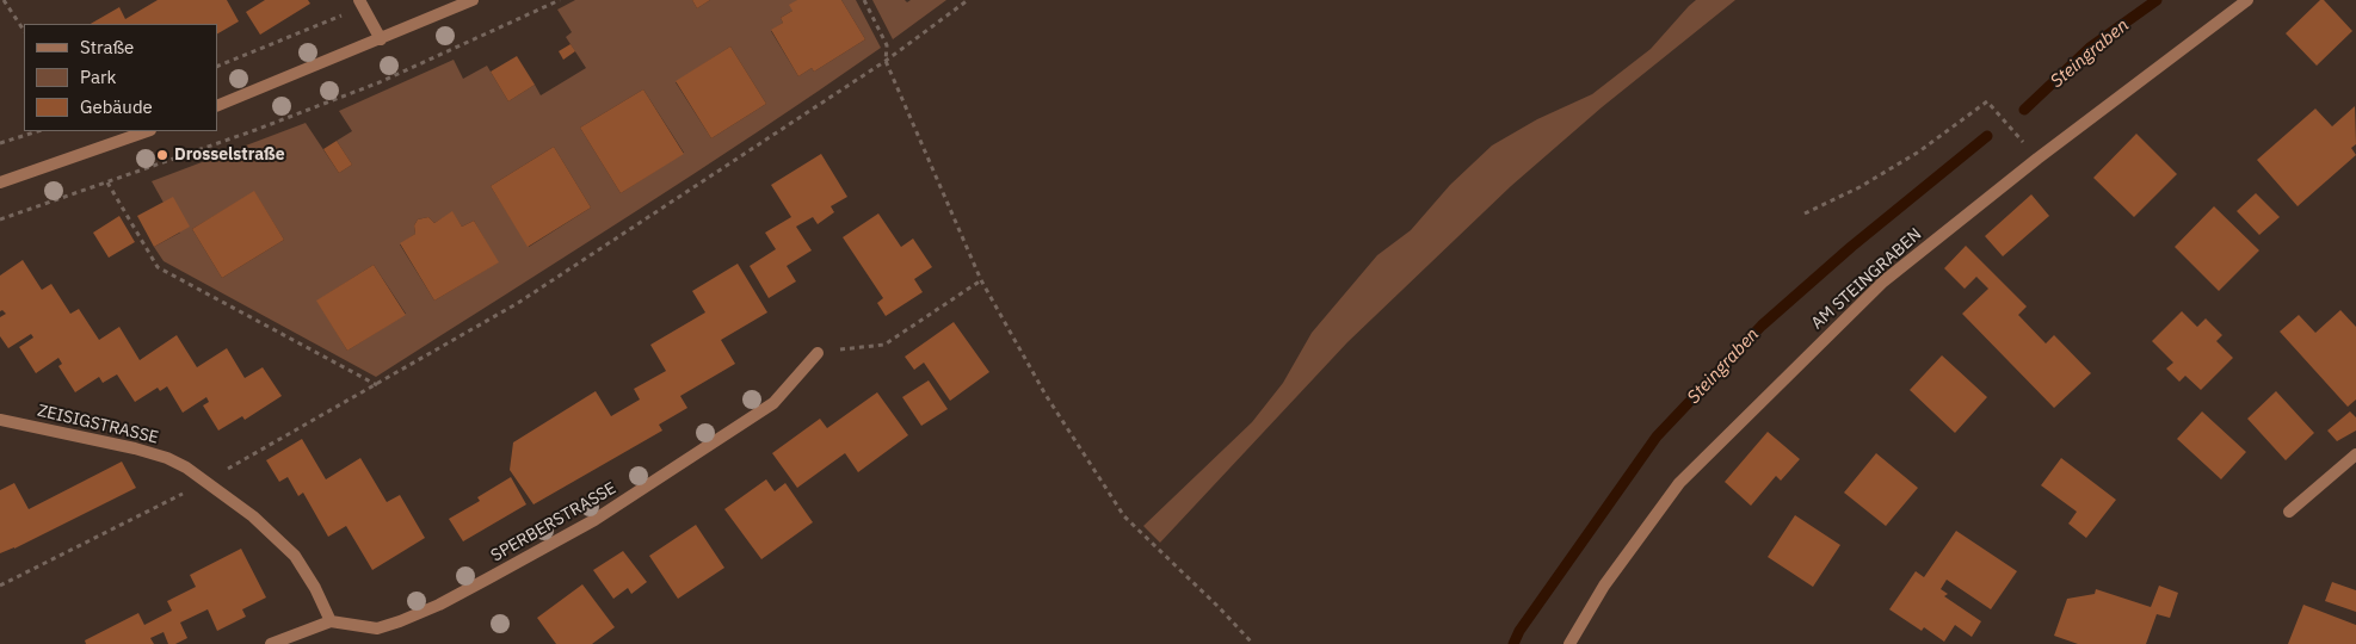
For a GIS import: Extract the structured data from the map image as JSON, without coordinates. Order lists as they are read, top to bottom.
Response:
{
  "streets": {
    "street": ["AM STEINGRABEN", "ZEISIGSTRASSE", "SPERBERSTRASSE"]
  },
  "crossings": [
    ["ZEISIGSTRASSE", "SPERBERSTRASSE"]
  ],
  "water": ["Steingraben"],
  "places": ["Drosselstraße"],
  "legend": ["Straße", "Park", "Gebäude"]
}
